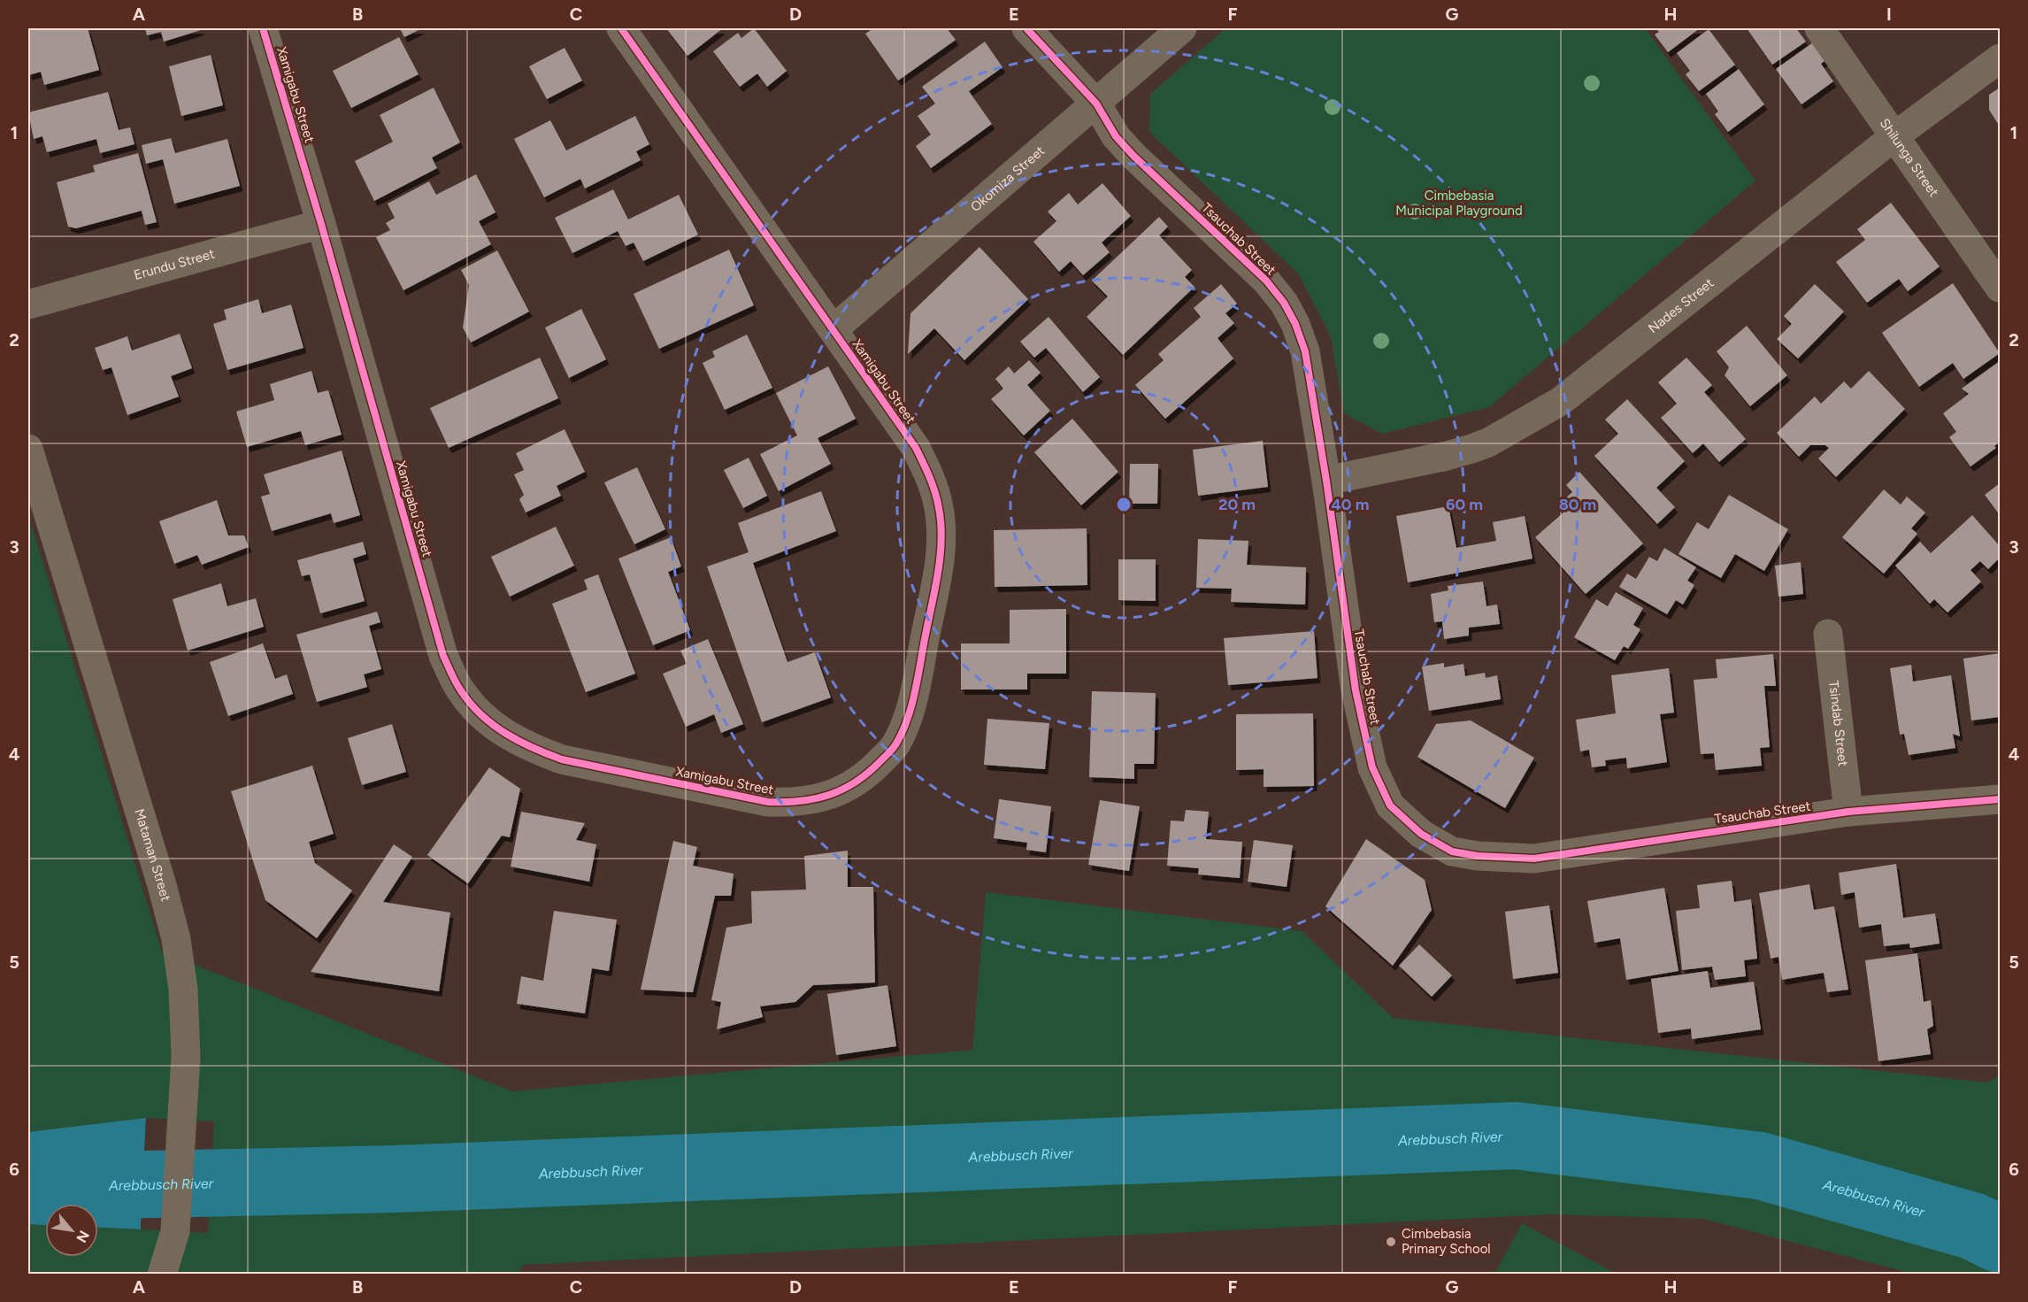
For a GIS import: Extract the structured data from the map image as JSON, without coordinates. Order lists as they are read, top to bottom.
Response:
{
  "streets": {
    "street": [
      "Xamigabu Street",
      "Shilunga Street",
      "Okomiza Street",
      "Tsauchab Street",
      "Erundu Street",
      "Nades Street",
      "Tsindab Street",
      "Mataman Street"
    ]
  },
  "crossings": [
    ["Xamigabu Street", "Okomiza Street"],
    ["Xamigabu Street", "Erundu Street"],
    ["Shilunga Street", "Nades Street"],
    ["Okomiza Street", "Tsauchab Street"],
    ["Tsauchab Street", "Nades Street"],
    ["Tsauchab Street", "Tsindab Street"]
  ],
  "water": ["Arebbusch River"],
  "parks": ["Cimbebasia Municipal Playground"],
  "places": ["Cimbebasia Primary School"],
  "north": "bottom right",
  "grid": {
    "columns": [
      "A",
      "B",
      "C",
      "D",
      "E",
      "F",
      "G",
      "H",
      "I"
    ],
    "rows": [
      "1",
      "2",
      "3",
      "4",
      "5",
      "6"
    ]
  },
  "rings": [
    "20 m",
    "40 m",
    "60 m",
    "80 m"
  ]
}
